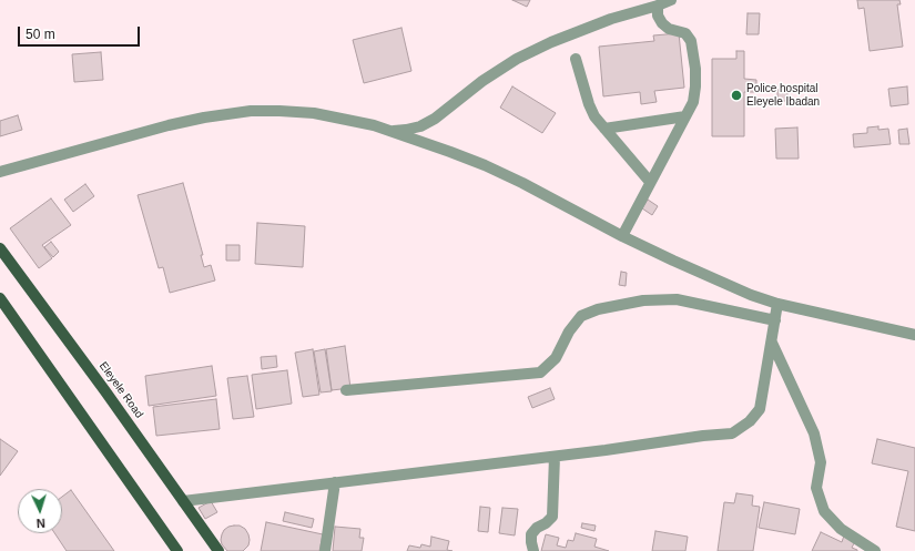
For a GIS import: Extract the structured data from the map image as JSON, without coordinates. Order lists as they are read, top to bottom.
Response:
{
  "streets": {
    "main road": ["Eleyele Road"]
  },
  "places": ["Police hospital Eleyele Ibadan"],
  "scale_bar": "50 m",
  "north": "bottom"
}
